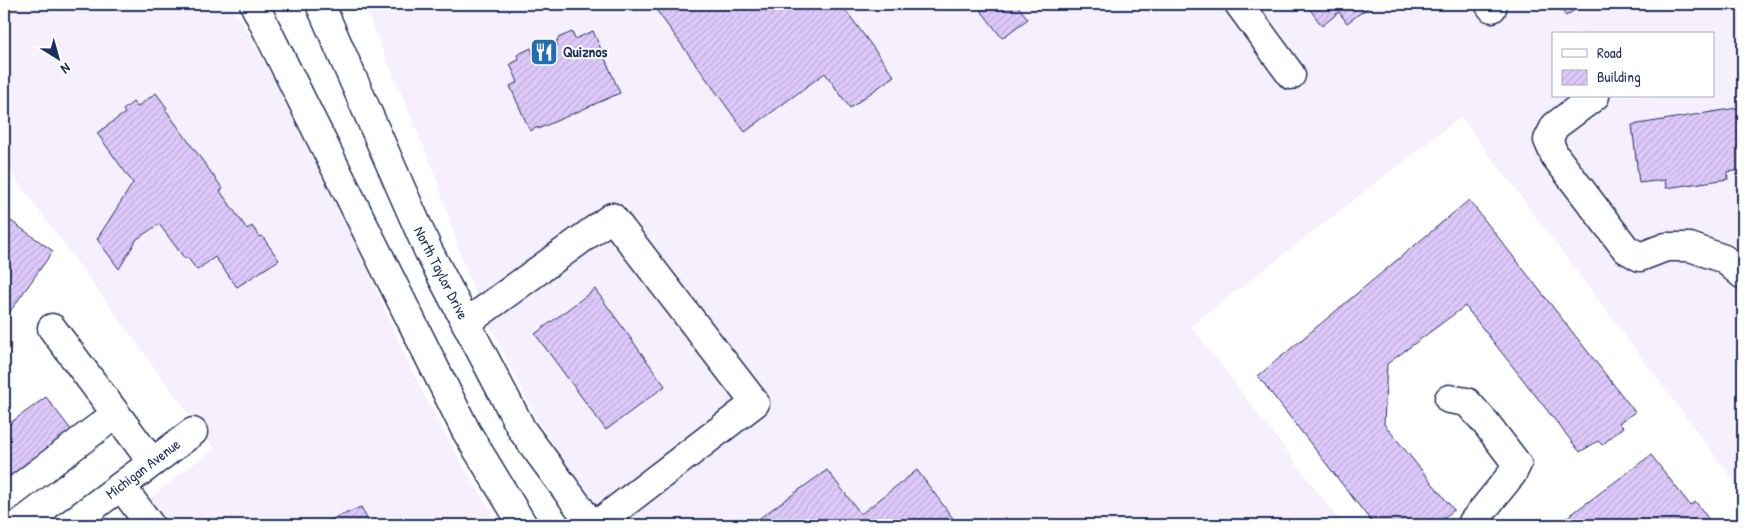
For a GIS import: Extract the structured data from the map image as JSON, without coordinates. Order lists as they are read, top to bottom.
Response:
{
  "streets": {
    "main road": ["North Taylor Drive", "Michigan Avenue"]
  },
  "places": {
    "restaurant": ["Quiznos"]
  },
  "legend": ["Road", "Building"],
  "north": "bottom right"
}
